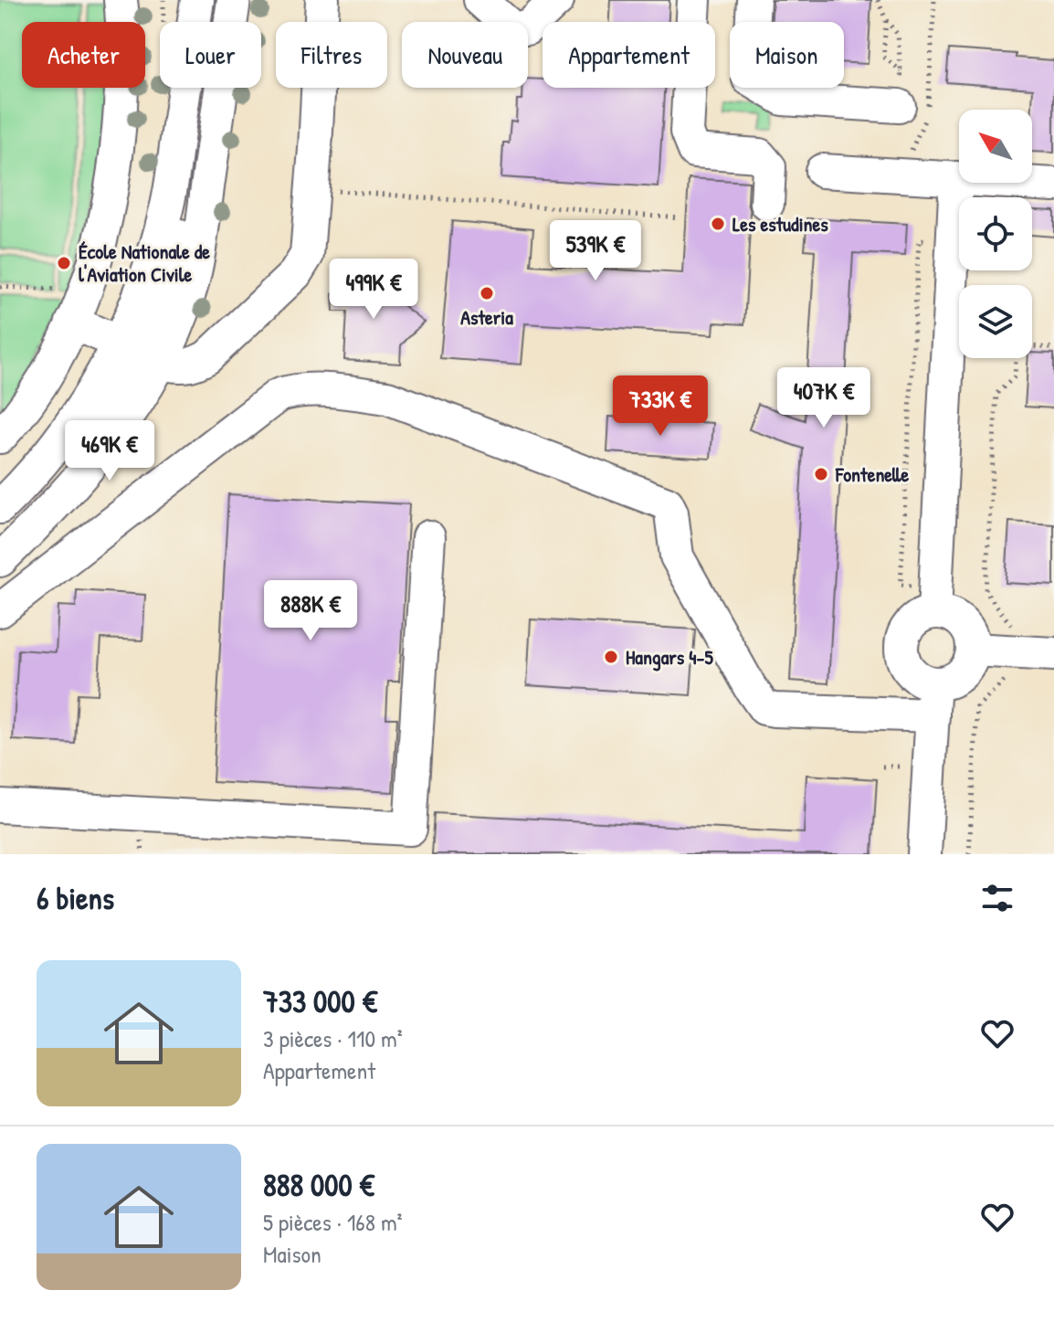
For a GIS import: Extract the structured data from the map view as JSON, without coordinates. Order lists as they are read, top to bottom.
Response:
{
  "places": [
    "Les estudines",
    "École Nationale de l'Aviation Civile",
    "Asteria",
    "Fontenelle",
    "Hangars 4-5"
  ],
  "north": "top left",
  "page": {
    "chip": [
      "Acheter",
      "Louer",
      "Filtres",
      "Nouveau",
      "Appartement",
      "Maison"
    ],
    "price": [
      "539K €",
      "499K €",
      "407K €",
      "733K €",
      "469K €",
      "888K €"
    ],
    "heading": "6 biens",
    "list": [
      {
        "name": "733 000 €",
        "note": "3 pièces · 110 m² · Appartement"
      },
      {
        "name": "888 000 €",
        "note": "5 pièces · 168 m² · Maison"
      }
    ]
  }
}
